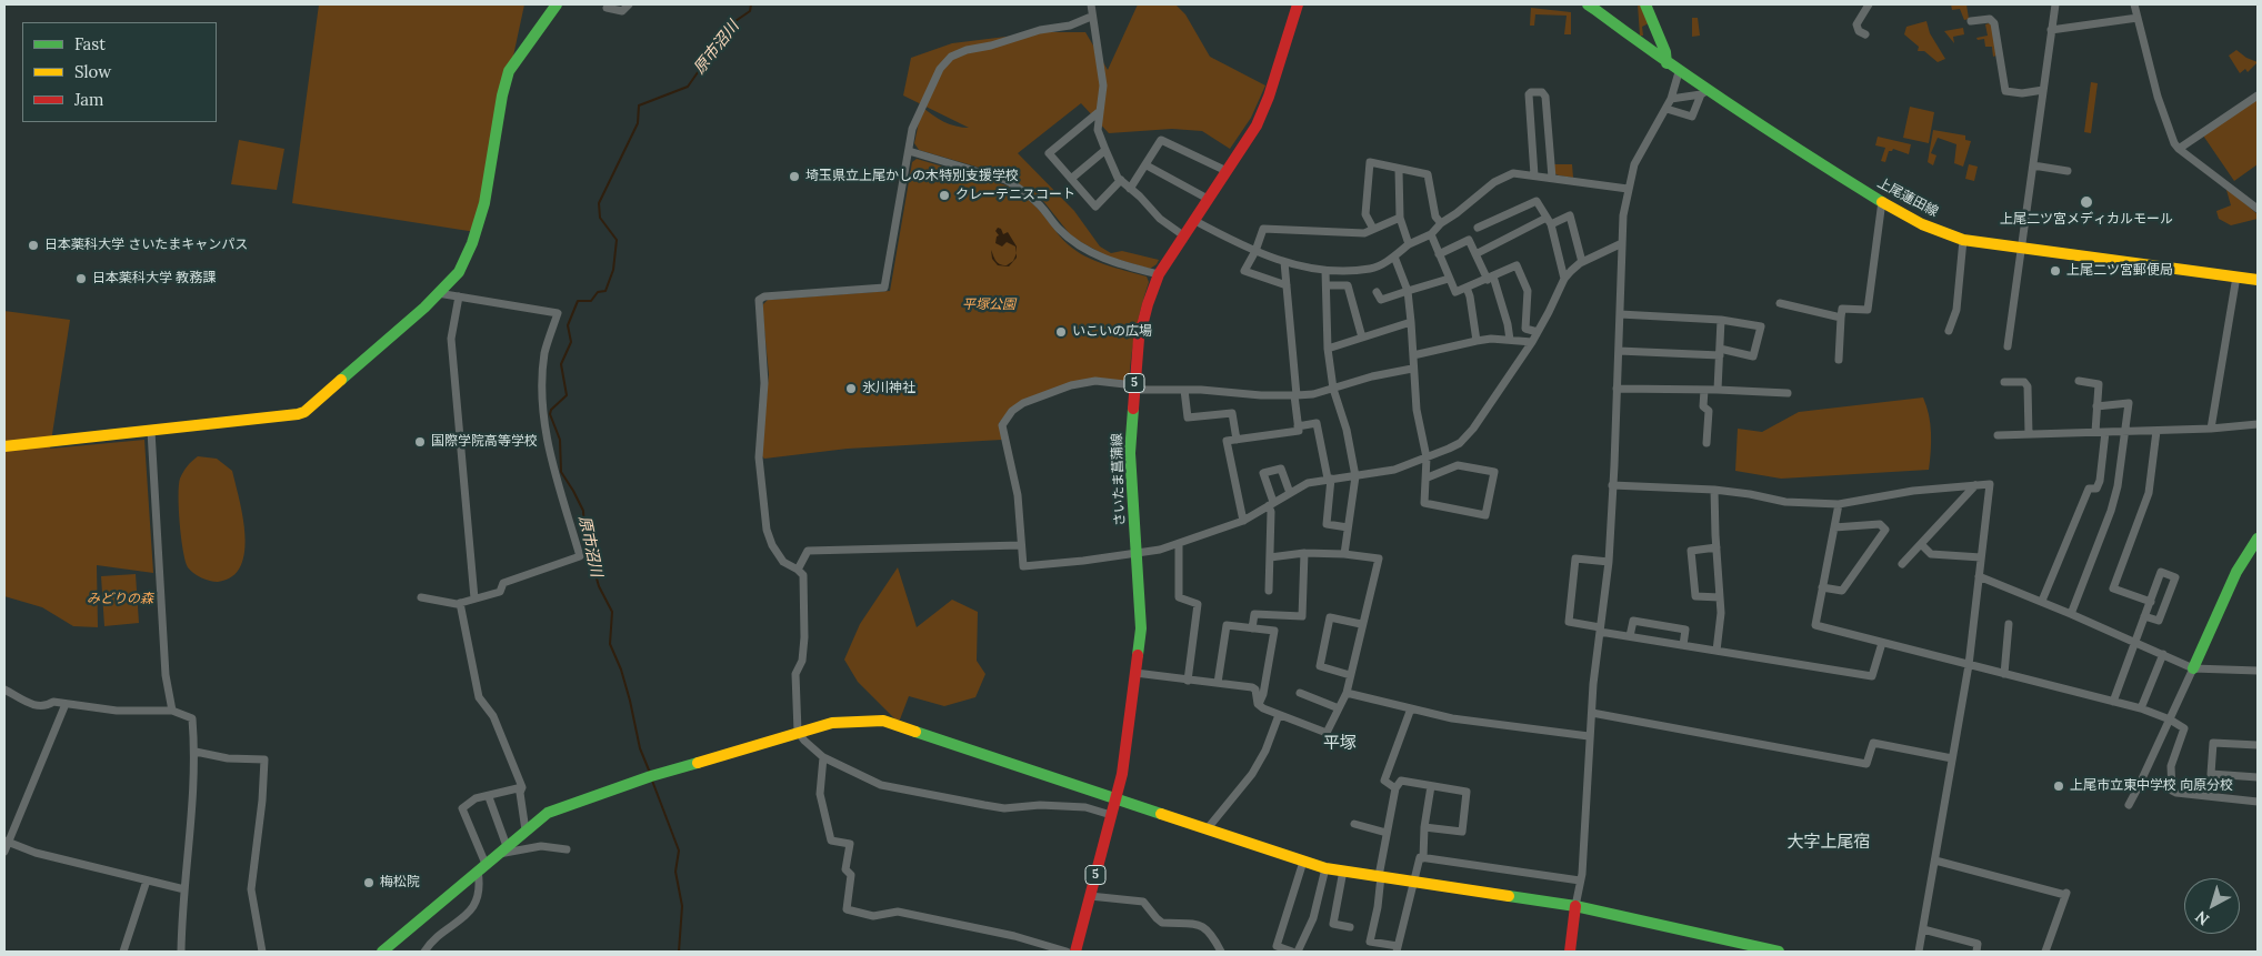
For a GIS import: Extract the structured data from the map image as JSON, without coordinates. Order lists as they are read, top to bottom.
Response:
{
  "streets": {
    "street": ["上尾蓮田線", "5", "さいたま菖蒲線"]
  },
  "districts": ["平塚", "大字上尾宿"],
  "water": ["原市沼川"],
  "parks": ["平塚公園", "みどりの森"],
  "places": [
    "埼玉県立上尾かしの木特別支援学校",
    "クレーテニスコート",
    "上尾二ツ宮メディカルモール",
    "日本薬科大学 さいたまキャンパス",
    "上尾二ツ宮郵便局",
    "日本薬科大学 教務課",
    "いこいの広場",
    "氷川神社",
    "国際学院高等学校",
    "上尾市立東中学校 向原分校",
    "梅松院"
  ],
  "legend": ["Fast", "Slow", "Jam"],
  "north": "bottom left"
}
